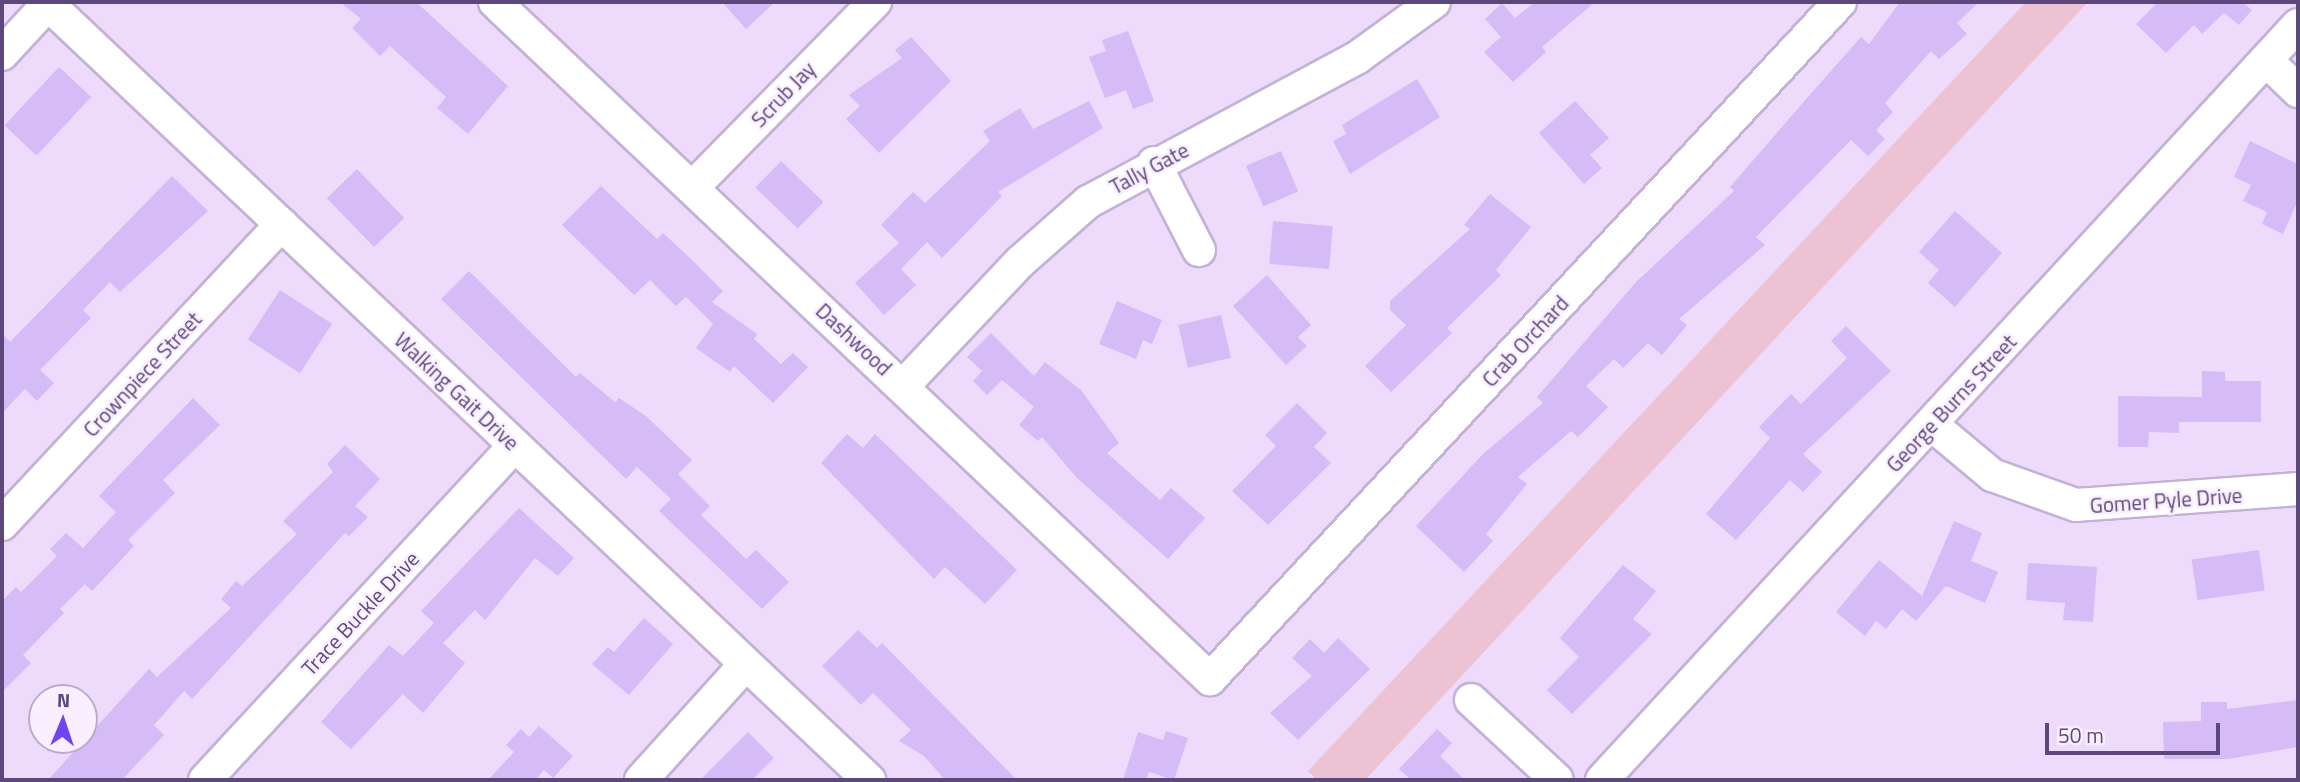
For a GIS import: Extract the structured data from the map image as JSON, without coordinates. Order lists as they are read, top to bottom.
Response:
{
  "streets": {
    "street": [
      "Scrub Jay",
      "Tally Gate",
      "Dashwood",
      "Crab Orchard",
      "Crownpiece Street",
      "Walking Gait Drive",
      "George Burns Street",
      "Gomer Pyle Drive",
      "Trace Buckle Drive"
    ]
  },
  "crossings": [
    ["Scrub Jay", "Dashwood"],
    ["Tally Gate", "Dashwood"],
    ["Dashwood", "Crab Orchard"],
    ["Crownpiece Street", "Walking Gait Drive"],
    ["Walking Gait Drive", "Trace Buckle Drive"],
    ["George Burns Street", "Gomer Pyle Drive"]
  ],
  "scale_bar": "50 m",
  "north": "top"
}
